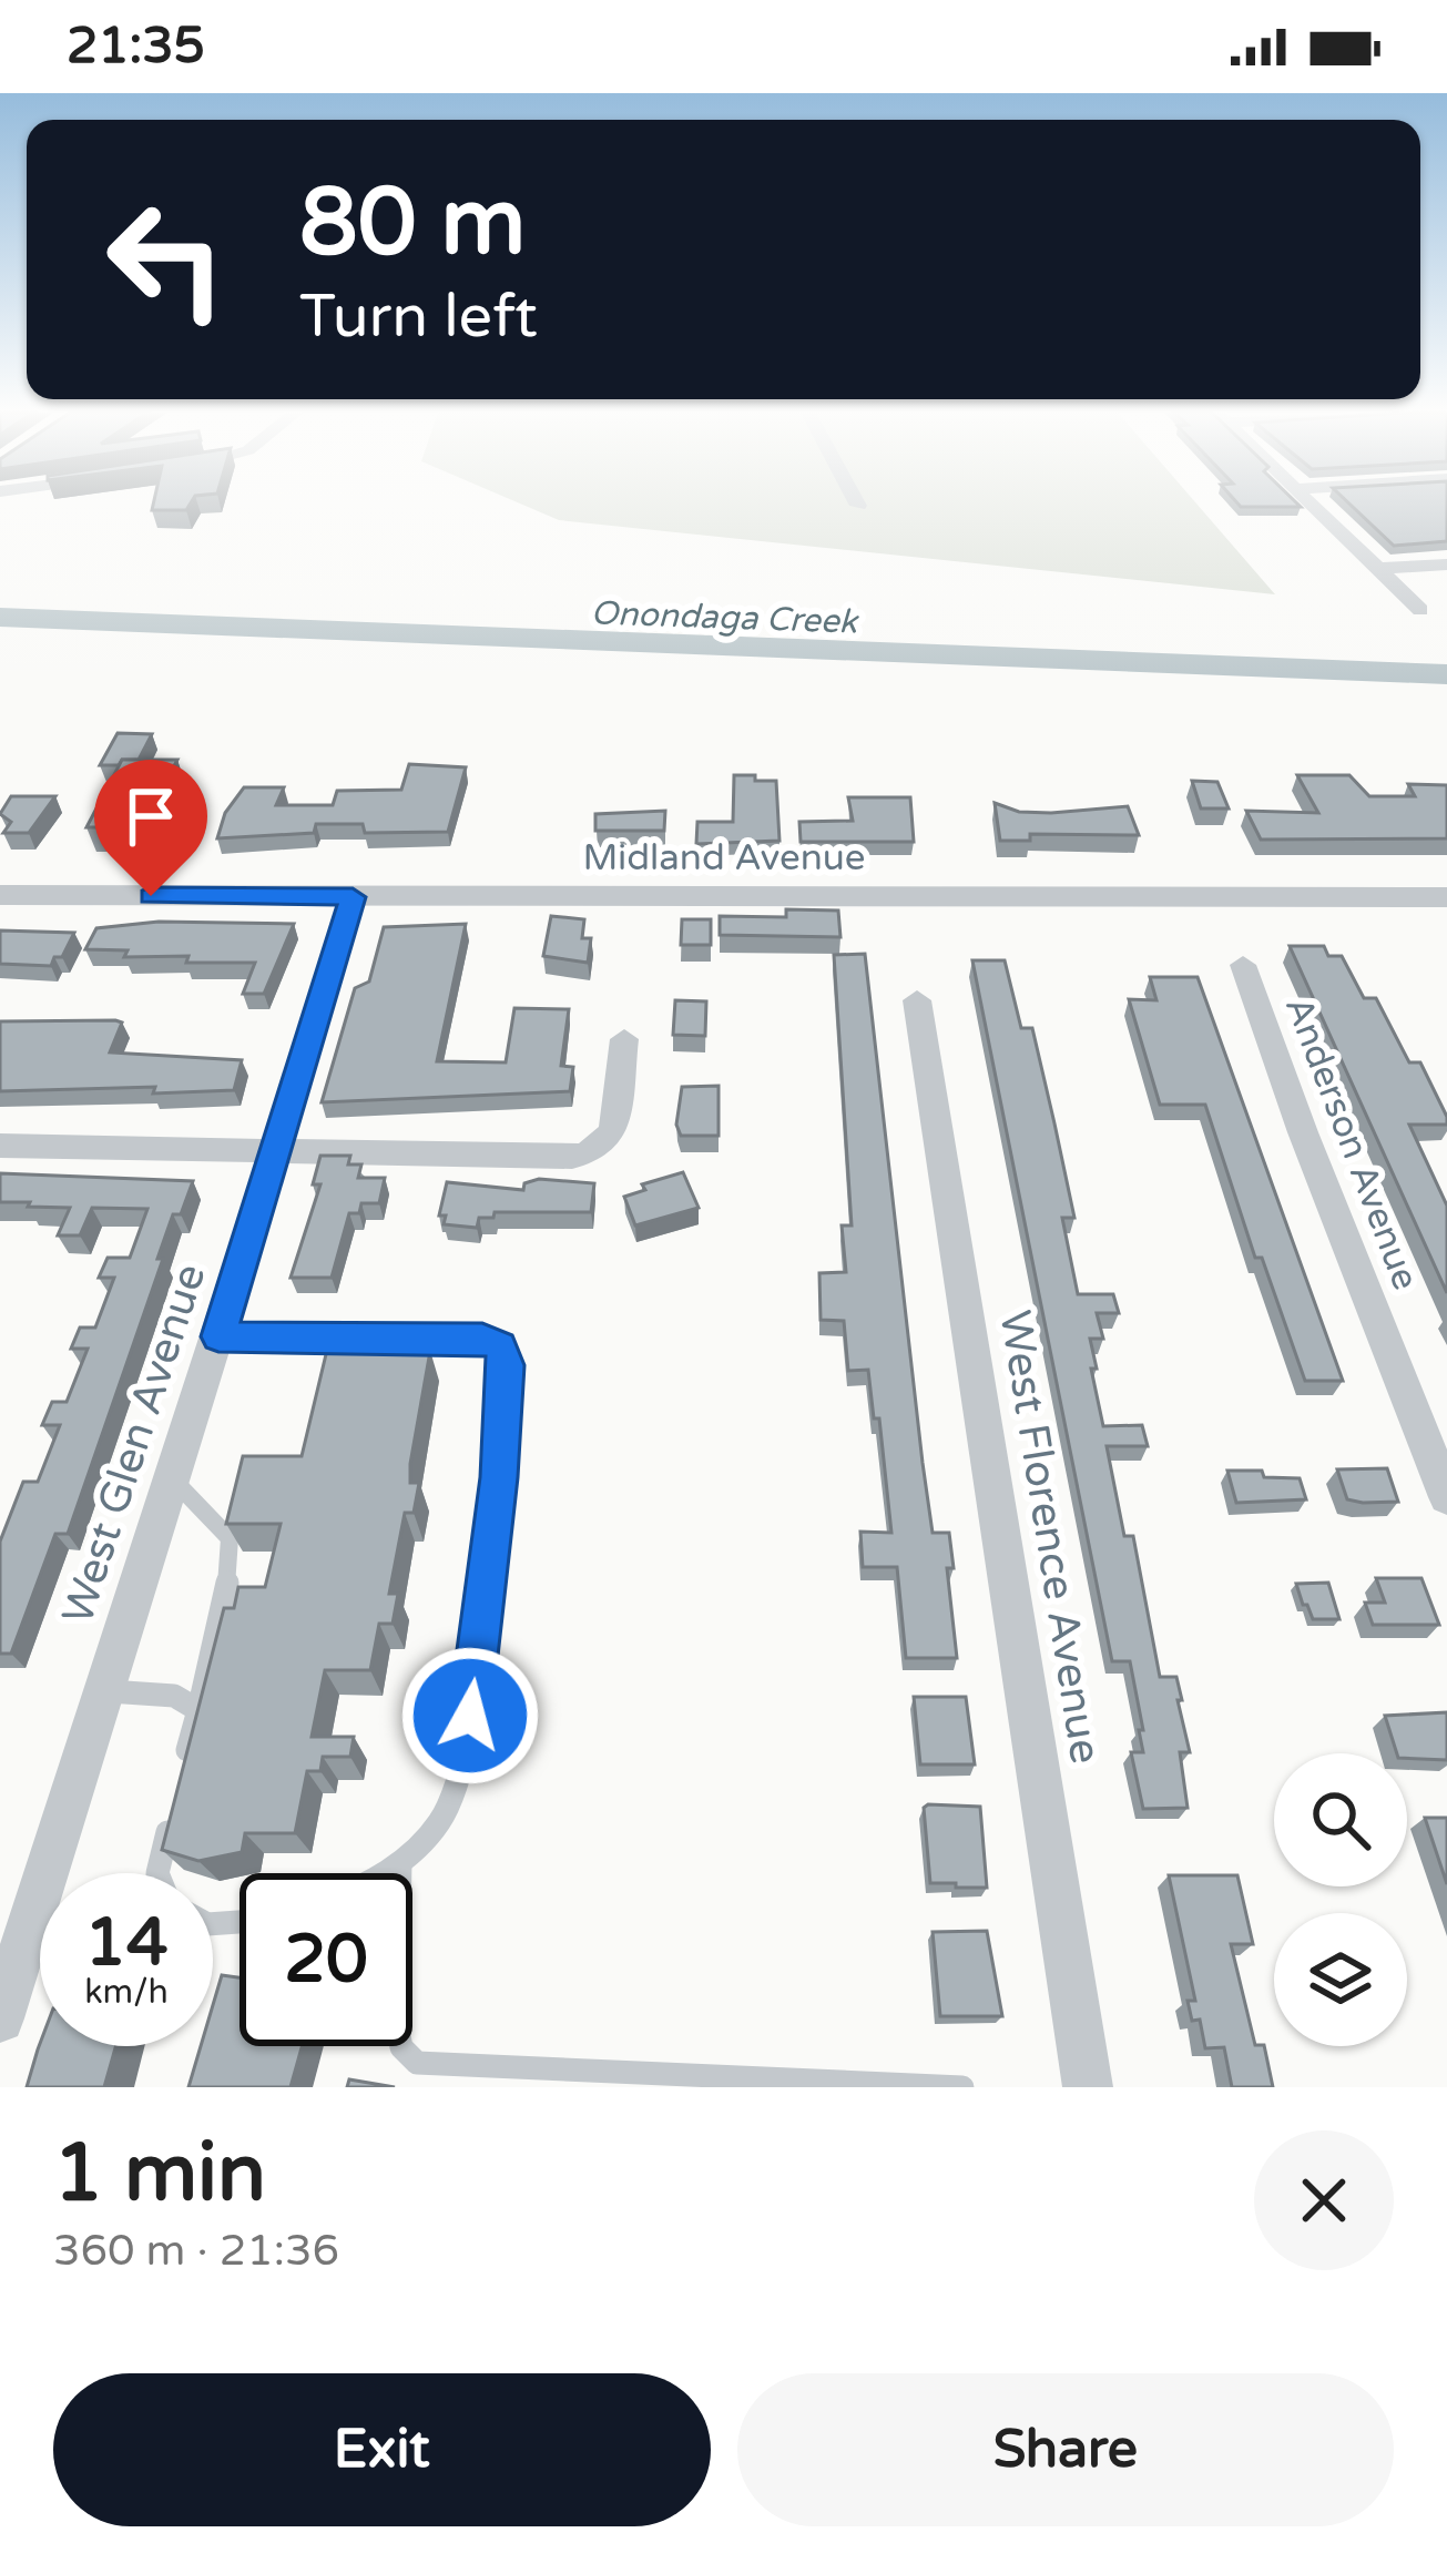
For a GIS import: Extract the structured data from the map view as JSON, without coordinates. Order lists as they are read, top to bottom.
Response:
{
  "streets": {
    "street": [
      "Midland Avenue",
      "Anderson Avenue",
      "West Glen Avenue",
      "West Florence Avenue"
    ]
  },
  "crossings": [
    ["Midland Avenue", "West Glen Avenue"]
  ],
  "water": ["Onondaga Creek"],
  "page": {
    "status": "21:35",
    "turn": ["80 m", "Turn left"],
    "speed": "14 km/h",
    "limit": "20",
    "heading": ["1 min", "360 m · 21:36"],
    "buttons": ["Exit", "Share"]
  }
}
